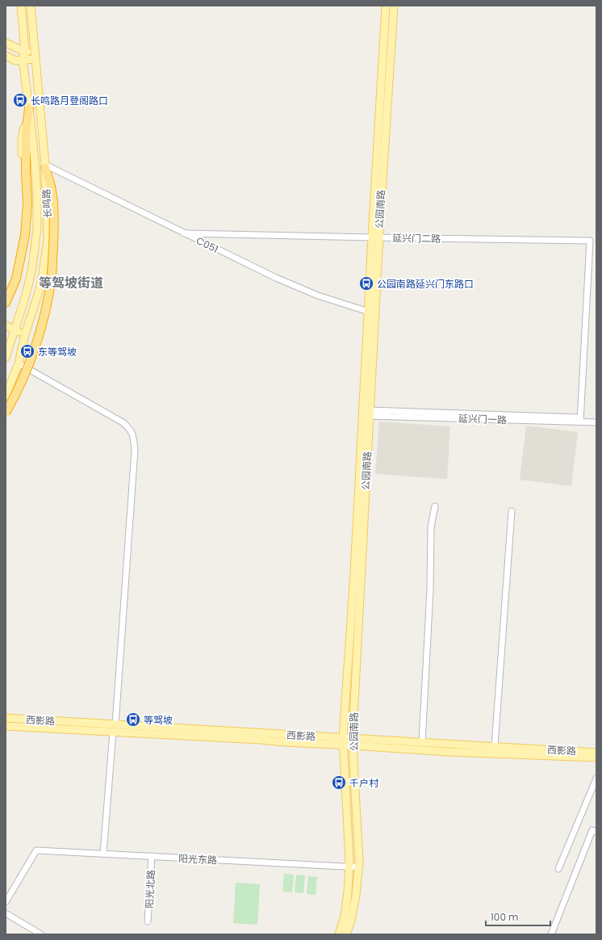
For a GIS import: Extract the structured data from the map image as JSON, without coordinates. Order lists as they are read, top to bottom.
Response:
{
  "streets": {
    "main road": ["长鸣路", "公园南路", "西影路"],
    "street": [
      "延兴门二路",
      "C051",
      "延兴门一路",
      "阳光东路",
      "阳光北路"
    ]
  },
  "crossings": [
    ["长鸣路", "C051"],
    ["公园南路", "延兴门二路"],
    ["公园南路", "C051"],
    ["公园南路", "延兴门一路"],
    ["公园南路", "西影路"],
    ["公园南路", "阳光东路"],
    ["延兴门二路", "C051"],
    ["延兴门二路", "延兴门一路"],
    ["阳光东路", "阳光北路"]
  ],
  "districts": ["等驾坡街道"],
  "places": {
    "bus stop": [
      "长鸣路月登阁路口",
      "公园南路延兴门东路口",
      "东等驾坡",
      "等驾坡",
      "千户村"
    ]
  },
  "scale_bar": "100 m"
}
